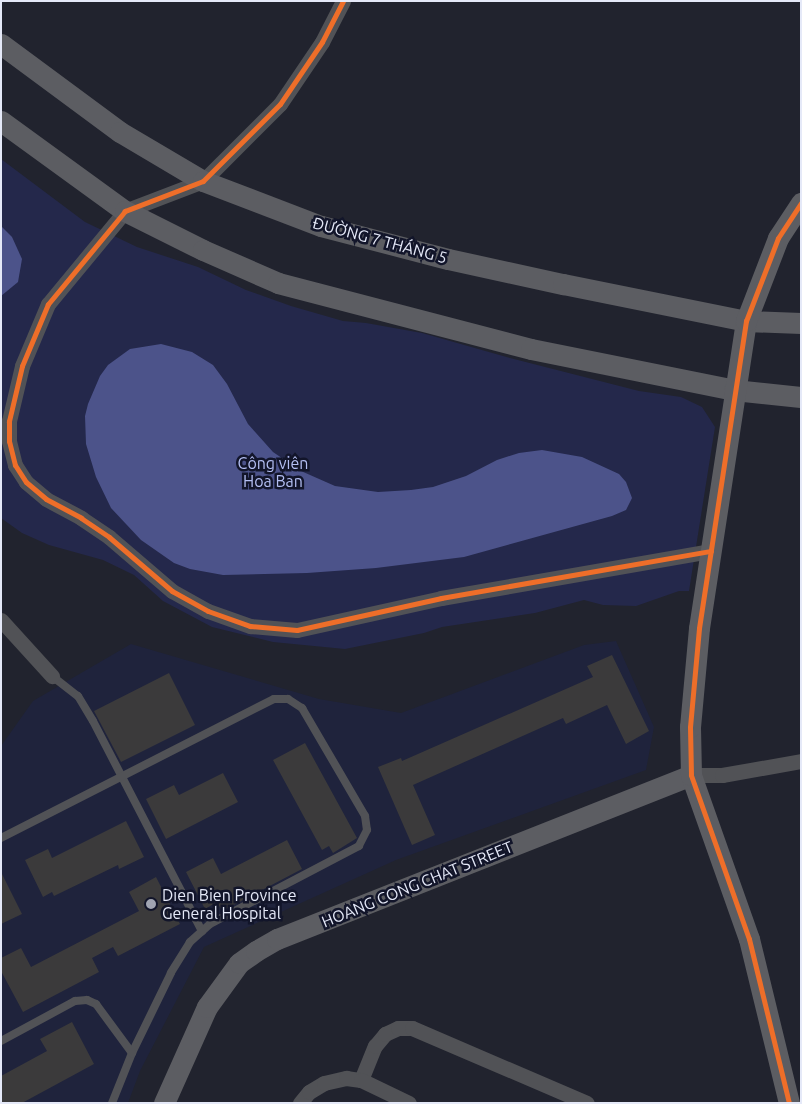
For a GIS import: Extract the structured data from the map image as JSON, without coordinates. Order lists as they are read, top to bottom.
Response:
{
  "streets": {
    "street": ["ĐƯỜNG 7 THÁNG 5", "HOANG CONG CHAT STREET"]
  },
  "parks": ["Công viên Hoa Ban"],
  "places": ["Dien Bien Province General Hospital"]
}
